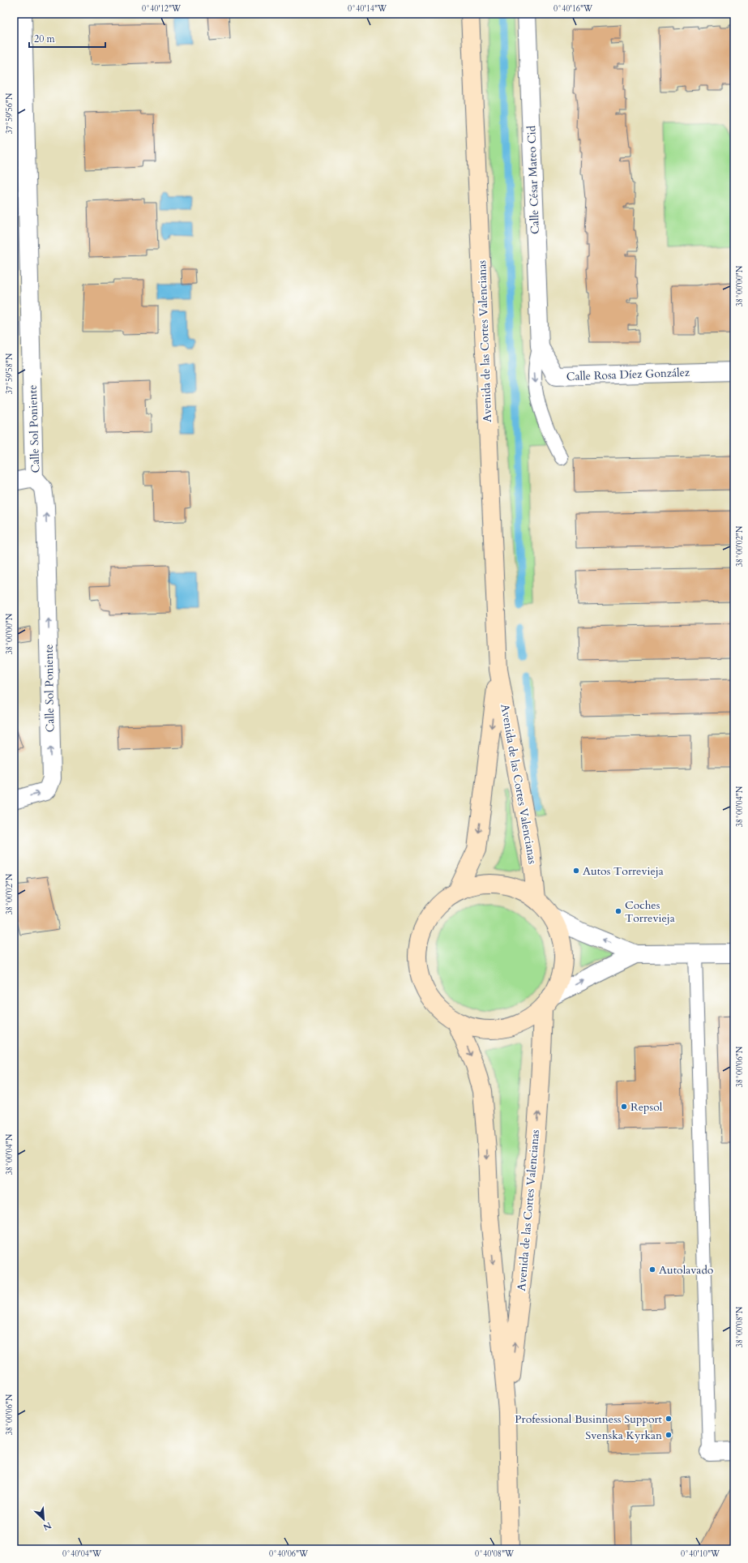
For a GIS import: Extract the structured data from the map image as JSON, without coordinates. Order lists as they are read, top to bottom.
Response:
{
  "streets": {
    "main road": ["Avenida de las Cortes Valencianas"],
    "street": ["Calle César Mateo Cid", "Calle Rosa Díez González", "Calle Sol Poniente"]
  },
  "crossings": [
    ["Calle César Mateo Cid", "Calle Rosa Díez González"]
  ],
  "one_way": ["Calle Sol Poniente"],
  "places": [
    "Autos Torrevieja",
    "Coches Torrevieja",
    "Repsol",
    "Autolavado",
    "Professional Businness Support",
    "Svenska Kyrkan"
  ],
  "scale_bar": "20 m",
  "north": "bottom right",
  "coordinates": [
    "0°40'12\"W",
    "0°40'14\"W",
    "0°40'16\"W",
    "37°59'56\"N",
    "38°00'00\"N",
    "37°59'58\"N",
    "38°00'02\"N",
    "38°00'04\"N",
    "38°00'06\"N",
    "38°00'08\"N",
    "0°40'04\"W",
    "0°40'06\"W",
    "0°40'08\"W",
    "0°40'10\"W"
  ]
}
